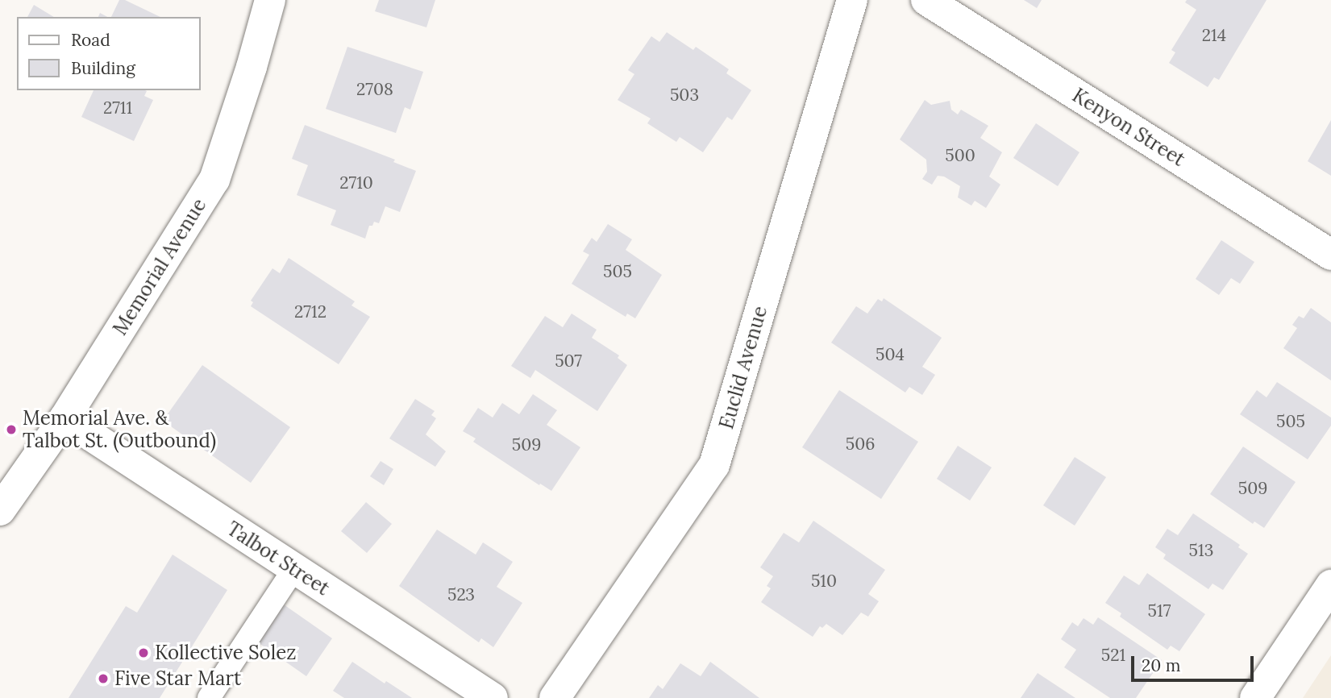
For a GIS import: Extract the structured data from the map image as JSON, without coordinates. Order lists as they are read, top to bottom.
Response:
{
  "streets": {
    "street": [
      "Kenyon Street",
      "Memorial Avenue",
      "Euclid Avenue",
      "Talbot Street"
    ]
  },
  "crossings": [
    ["Memorial Avenue", "Talbot Street"]
  ],
  "places": ["Memorial Ave. & Talbot St. (Outbound)", "Kollective Solez", "Five Star Mart"],
  "house_numbers": [
    "214",
    "2708",
    "503",
    "2711",
    "500",
    "2710",
    "505",
    "2712",
    "504",
    "507",
    "505",
    "506",
    "509",
    "509",
    "513",
    "510",
    "523",
    "517",
    "521"
  ],
  "legend": ["Road", "Building"],
  "scale_bar": "20 m"
}
